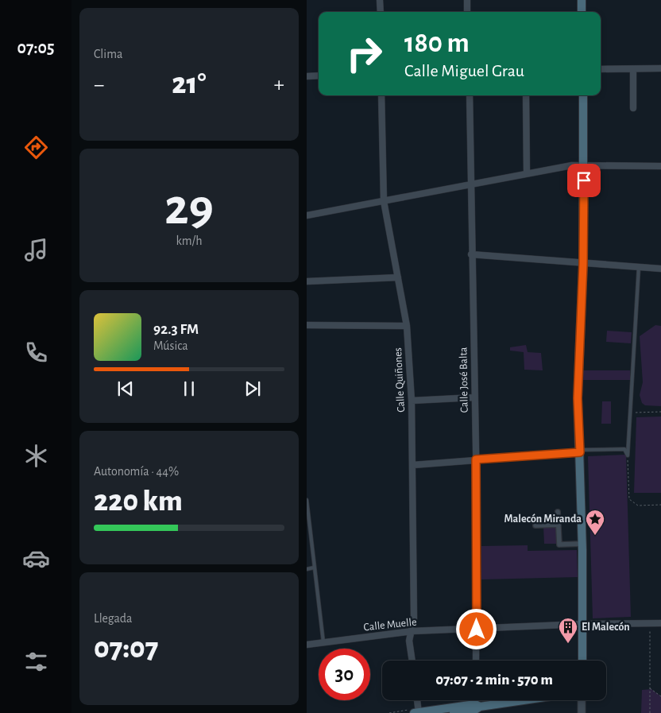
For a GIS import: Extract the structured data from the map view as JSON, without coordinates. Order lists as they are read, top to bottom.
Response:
{
  "streets": {
    "street": ["Calle Quiñones", "Calle José Balta", "Calle Muelle"]
  },
  "crossings": [
    ["Calle Quiñones", "Calle Muelle"],
    ["Calle José Balta", "Calle Muelle"]
  ],
  "places": {
    "place": ["Malecón Miranda"],
    "building": ["El Malecón"]
  },
  "page": {
    "tabs": "07:05",
    "tile": [
      "Clima",
      ["29", "km/h"],
      ["Autonomía · 44%", "220 km"],
      ["Llegada", "07:07"]
    ],
    "turn": ["180 m", "Calle Miguel Grau"],
    "heat": ["−", "21°", "+"],
    "song": ["92.3 FM", "Música"],
    "limit": "30",
    "trip": "07:07 · 2 min · 570 m"
  }
}
